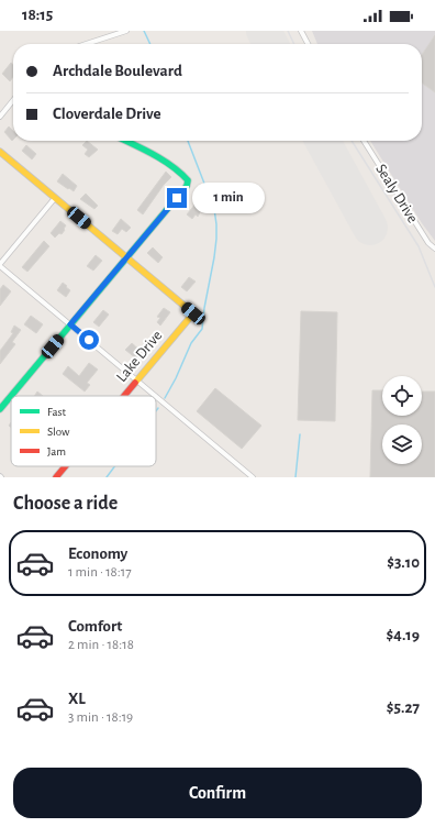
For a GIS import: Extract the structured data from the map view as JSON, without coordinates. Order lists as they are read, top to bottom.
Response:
{
  "streets": {
    "street": ["Sealy Drive", "Lake Drive"]
  },
  "legend": ["Fast", "Slow", "Jam"],
  "page": {
    "status": "18:15",
    "banner": ["Archdale Boulevard", "Cloverdale Drive"],
    "bubble": "1 min",
    "heading": "Choose a ride",
    "list": [
      {
        "name": "Economy",
        "note": "1 min · 18:17",
        "value": "$3.10"
      },
      {
        "name": "Comfort",
        "note": "2 min · 18:18",
        "value": "$4.19"
      },
      {
        "name": "XL",
        "note": "3 min · 18:19",
        "value": "$5.27"
      }
    ],
    "buttons": "Confirm"
  }
}
